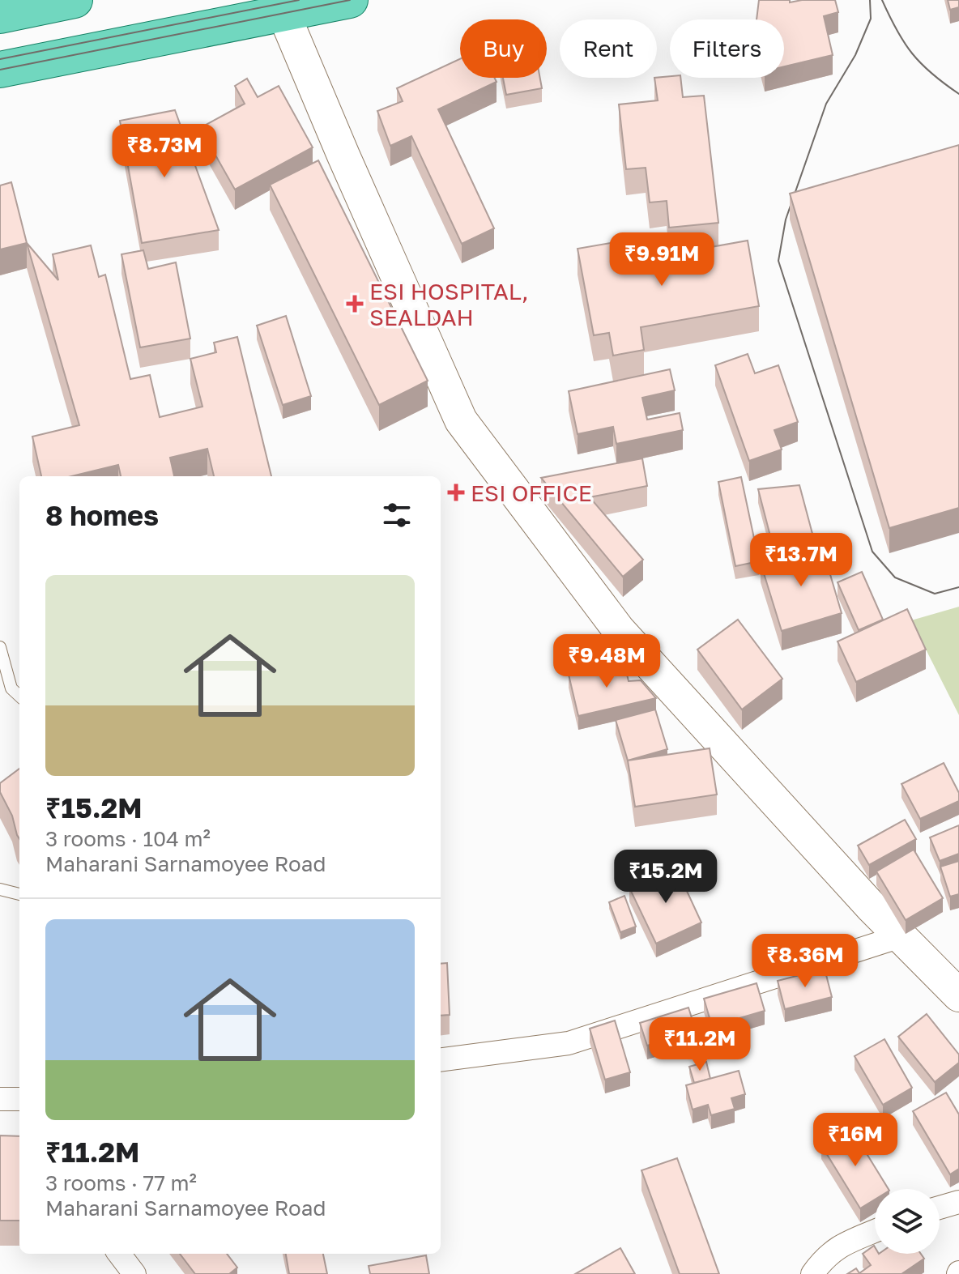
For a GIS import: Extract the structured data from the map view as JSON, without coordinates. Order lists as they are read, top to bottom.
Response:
{
  "places": {
    "health": ["ESI HOSPITAL, SEALDAH", "ESI OFFICE"]
  },
  "page": {
    "chip": ["Buy", "Rent", "Filters"],
    "price": [
      "₹8.73M",
      "₹9.91M",
      "₹13.7M",
      "₹9.48M",
      "₹15.2M",
      "₹8.36M",
      "₹11.2M",
      "₹16M"
    ],
    "heading": "8 homes",
    "list": [
      {
        "name": "₹15.2M",
        "note": "3 rooms · 104 m² · Maharani Sarnamoyee Road"
      },
      {
        "name": "₹11.2M",
        "note": "3 rooms · 77 m² · Maharani Sarnamoyee Road"
      }
    ]
  }
}
